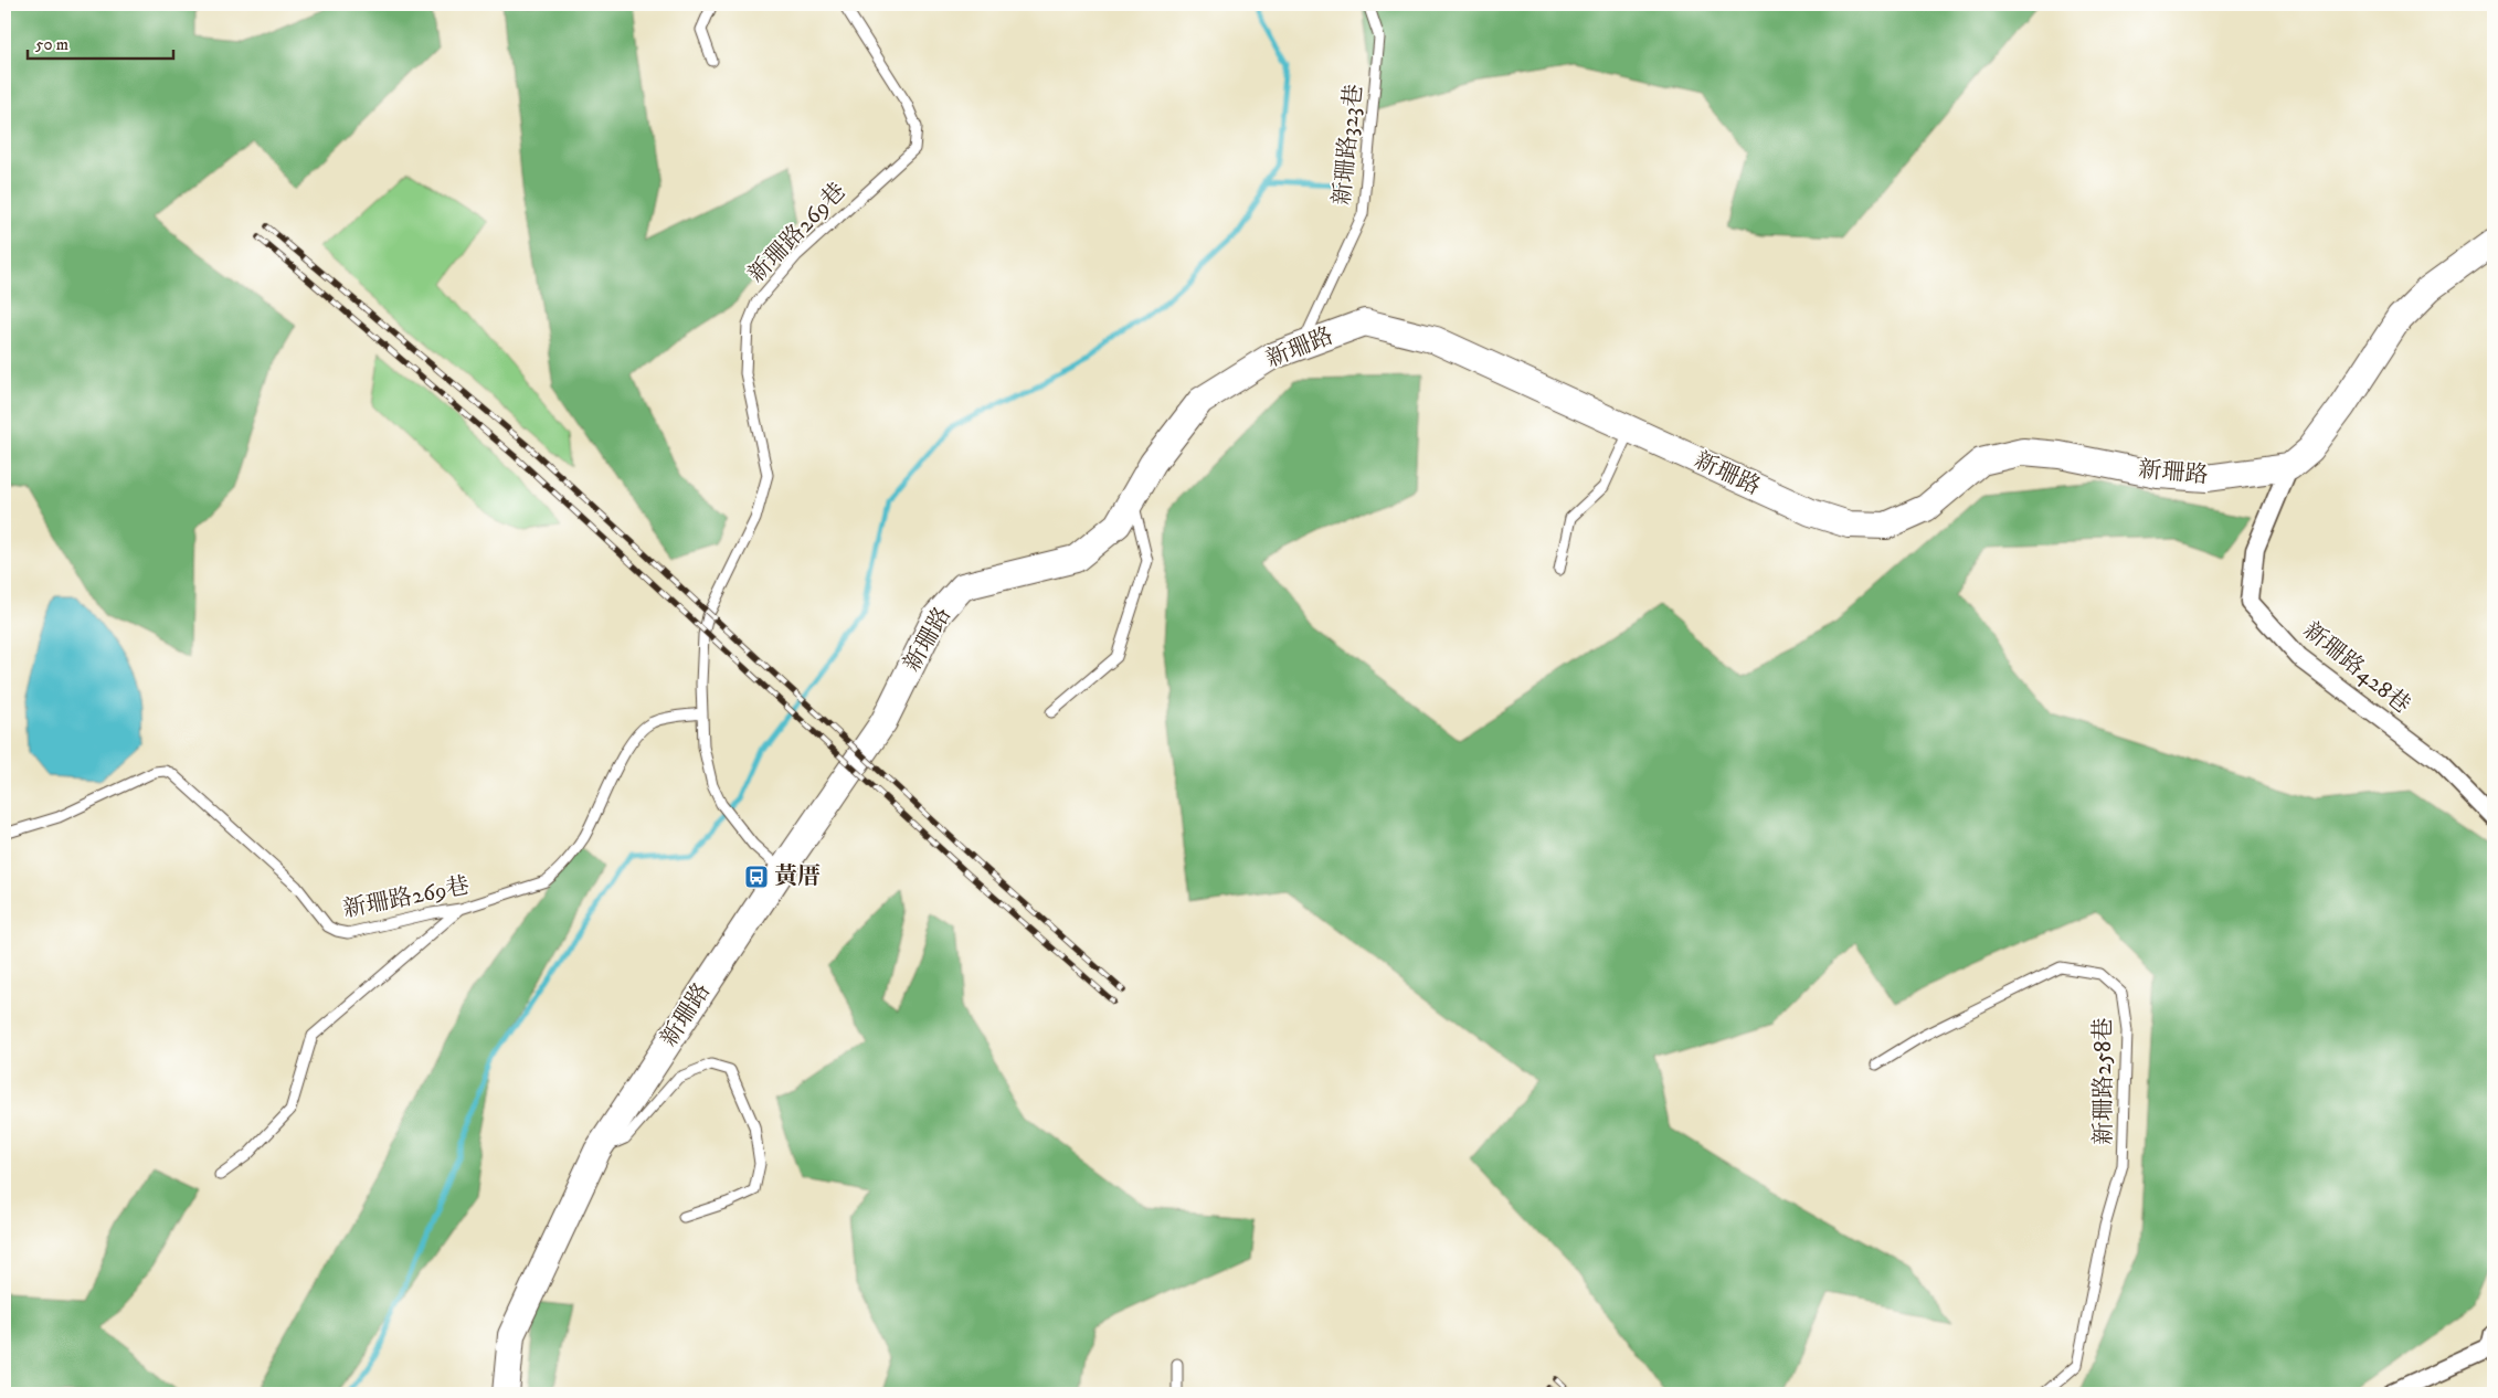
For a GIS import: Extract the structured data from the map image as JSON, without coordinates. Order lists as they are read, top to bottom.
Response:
{
  "streets": {
    "street": ["新珊路", "新珊路428巷"],
    "lane": ["新珊路323巷", "新珊路269巷", "新珊路258巷"]
  },
  "crossings": [
    ["新珊路323巷", "新珊路"],
    ["新珊路269巷", "新珊路"],
    ["新珊路", "新珊路428巷"]
  ],
  "places": {
    "bus stop": ["黃厝"]
  },
  "scale_bar": "50 m"
}
